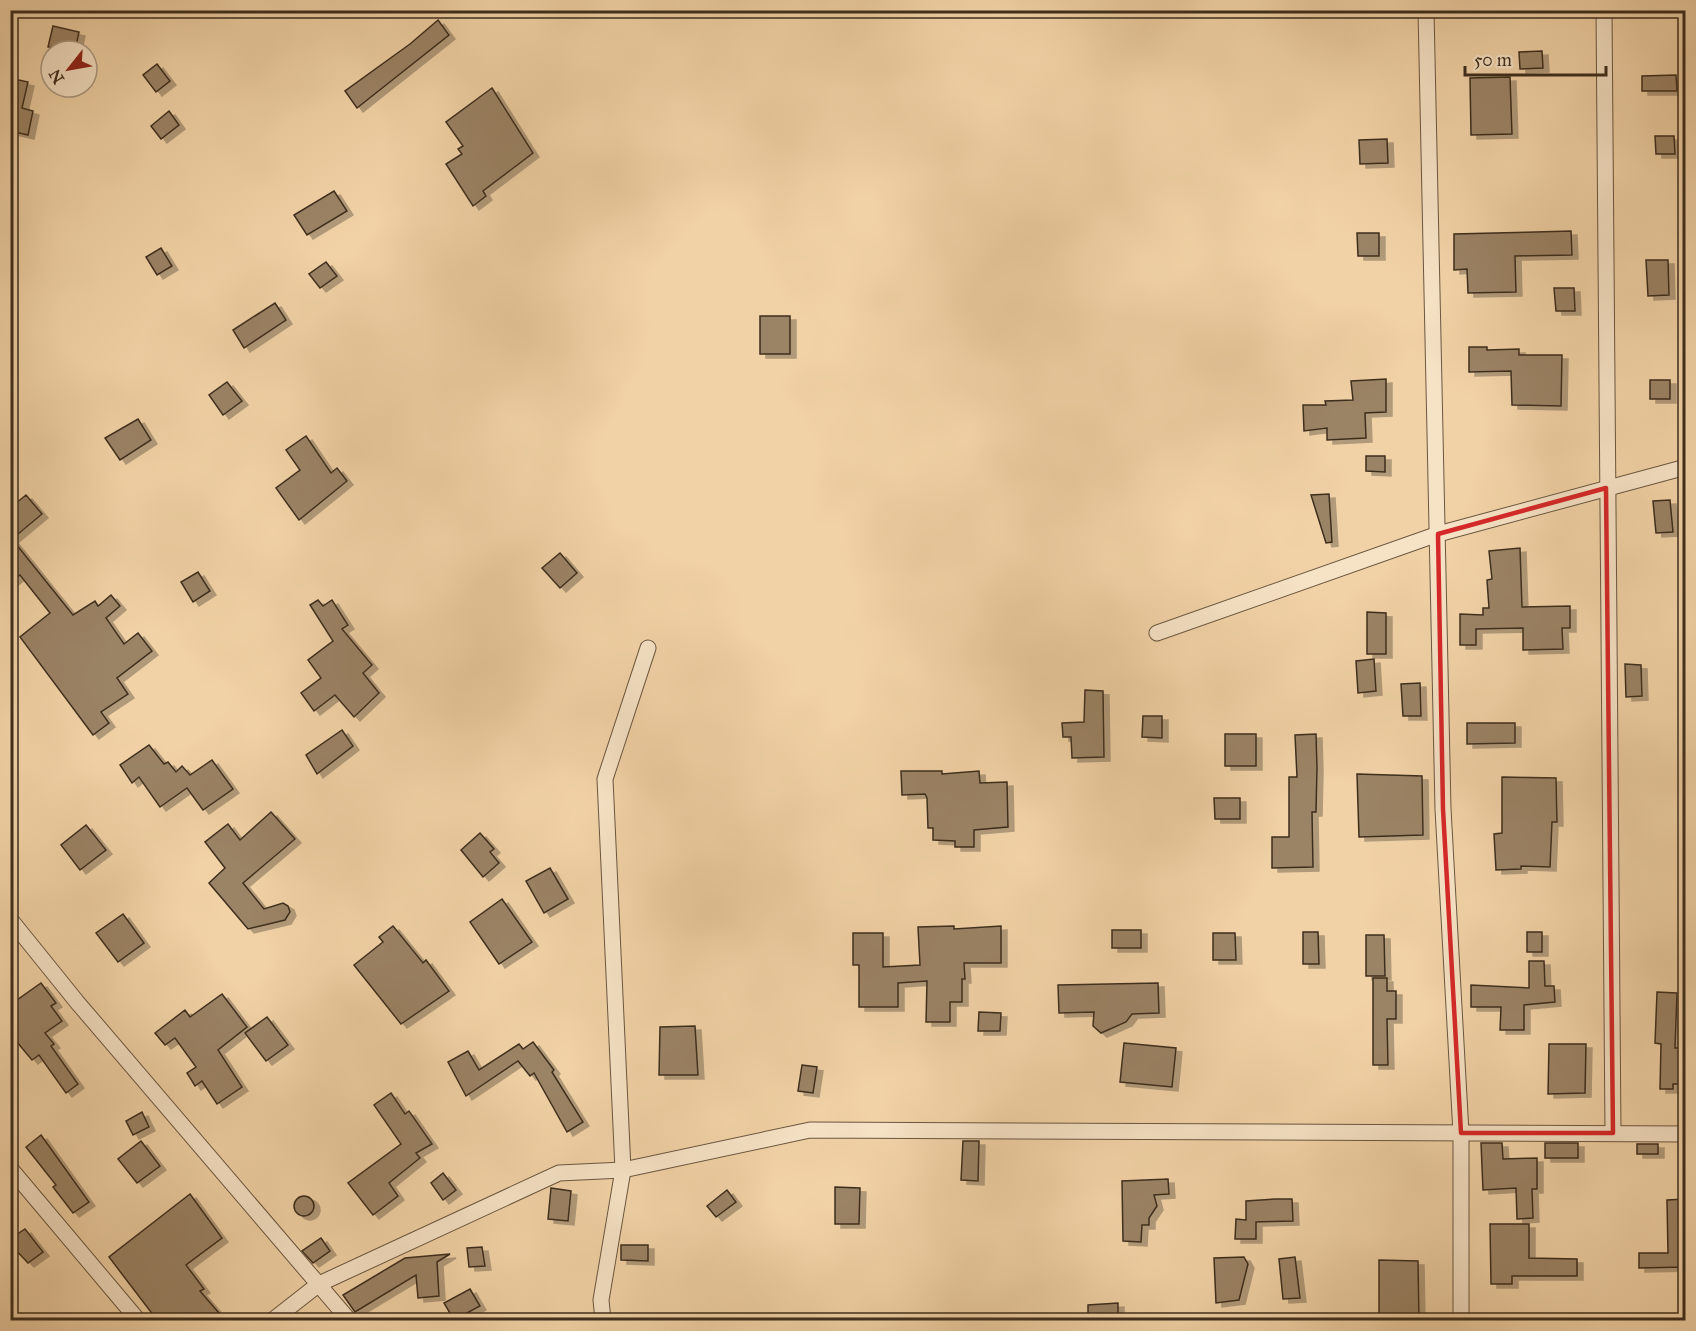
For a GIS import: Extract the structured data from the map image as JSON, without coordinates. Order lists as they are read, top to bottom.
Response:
{
  "scale_bar": "50 m",
  "north": "bottom left"
}
